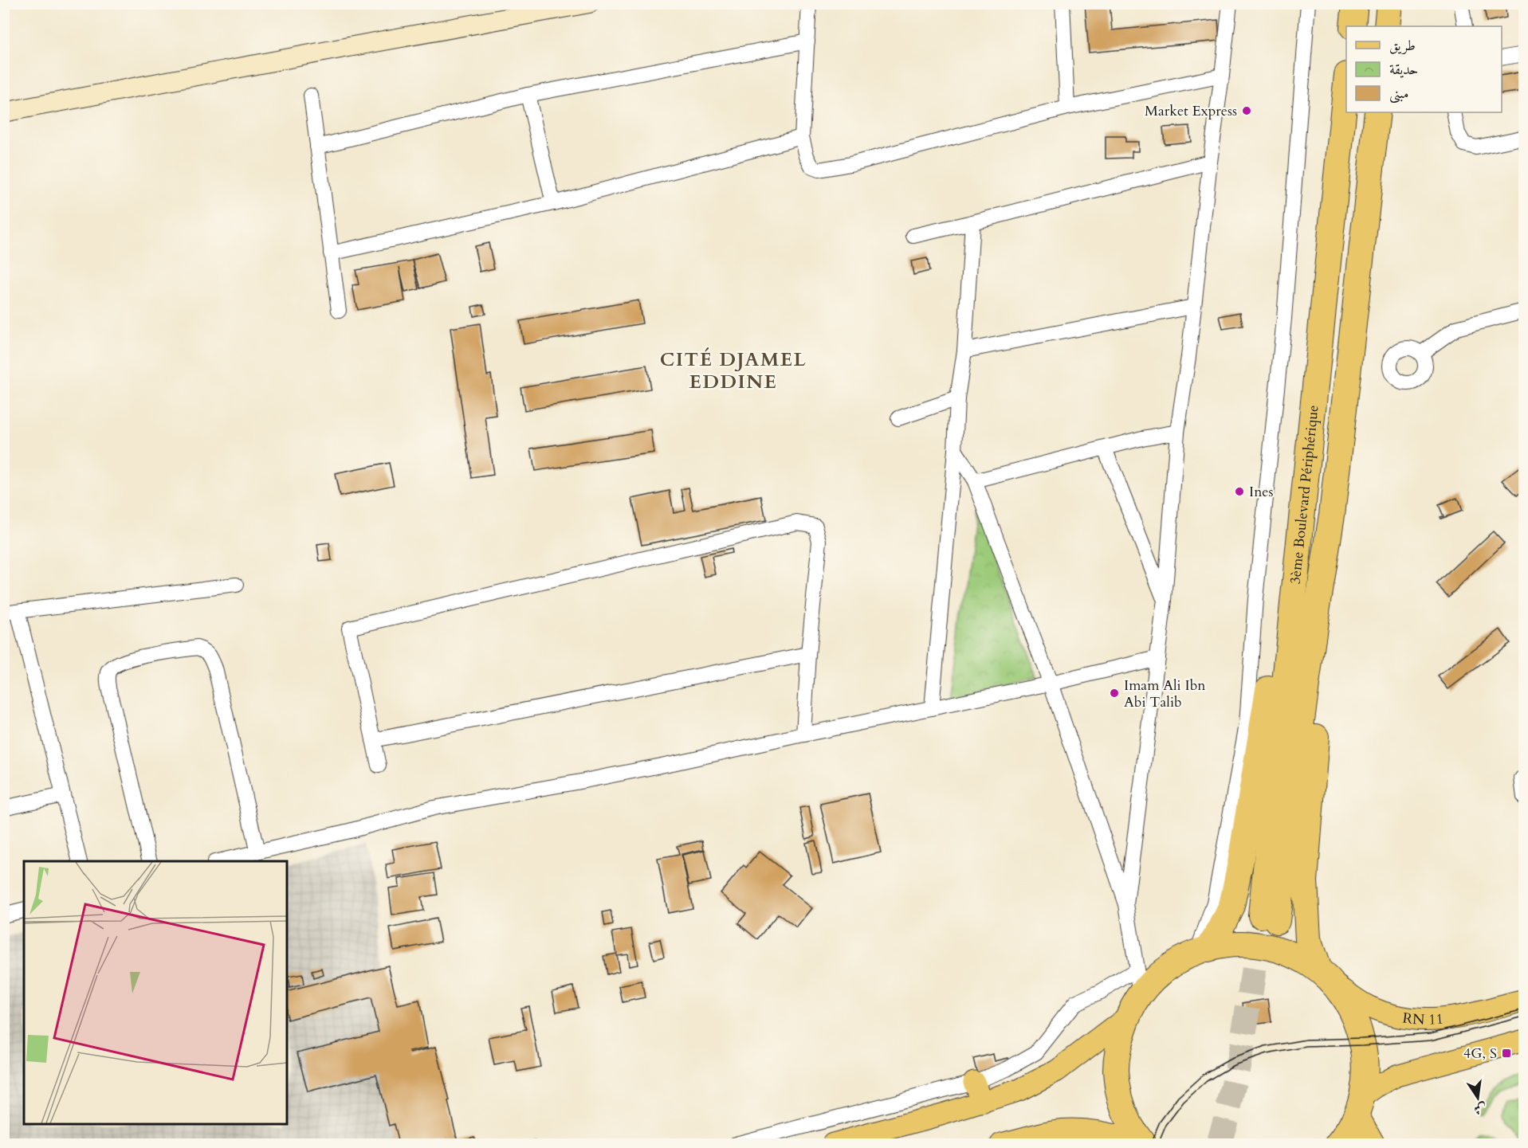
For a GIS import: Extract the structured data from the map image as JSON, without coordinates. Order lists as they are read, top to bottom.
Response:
{
  "streets": {
    "highway": ["3ème Boulevard Périphérique"],
    "main road": ["RN 11"]
  },
  "districts": ["CITÉ DJAMEL EDDINE"],
  "places": {
    "other": ["Market Express", "Ines", "Imam Ali Ibn Abi Talib"],
    "transit": ["4G, S"]
  },
  "legend": ["طريق", "حديقة", "مبنى"],
  "north": "bottom"
}
